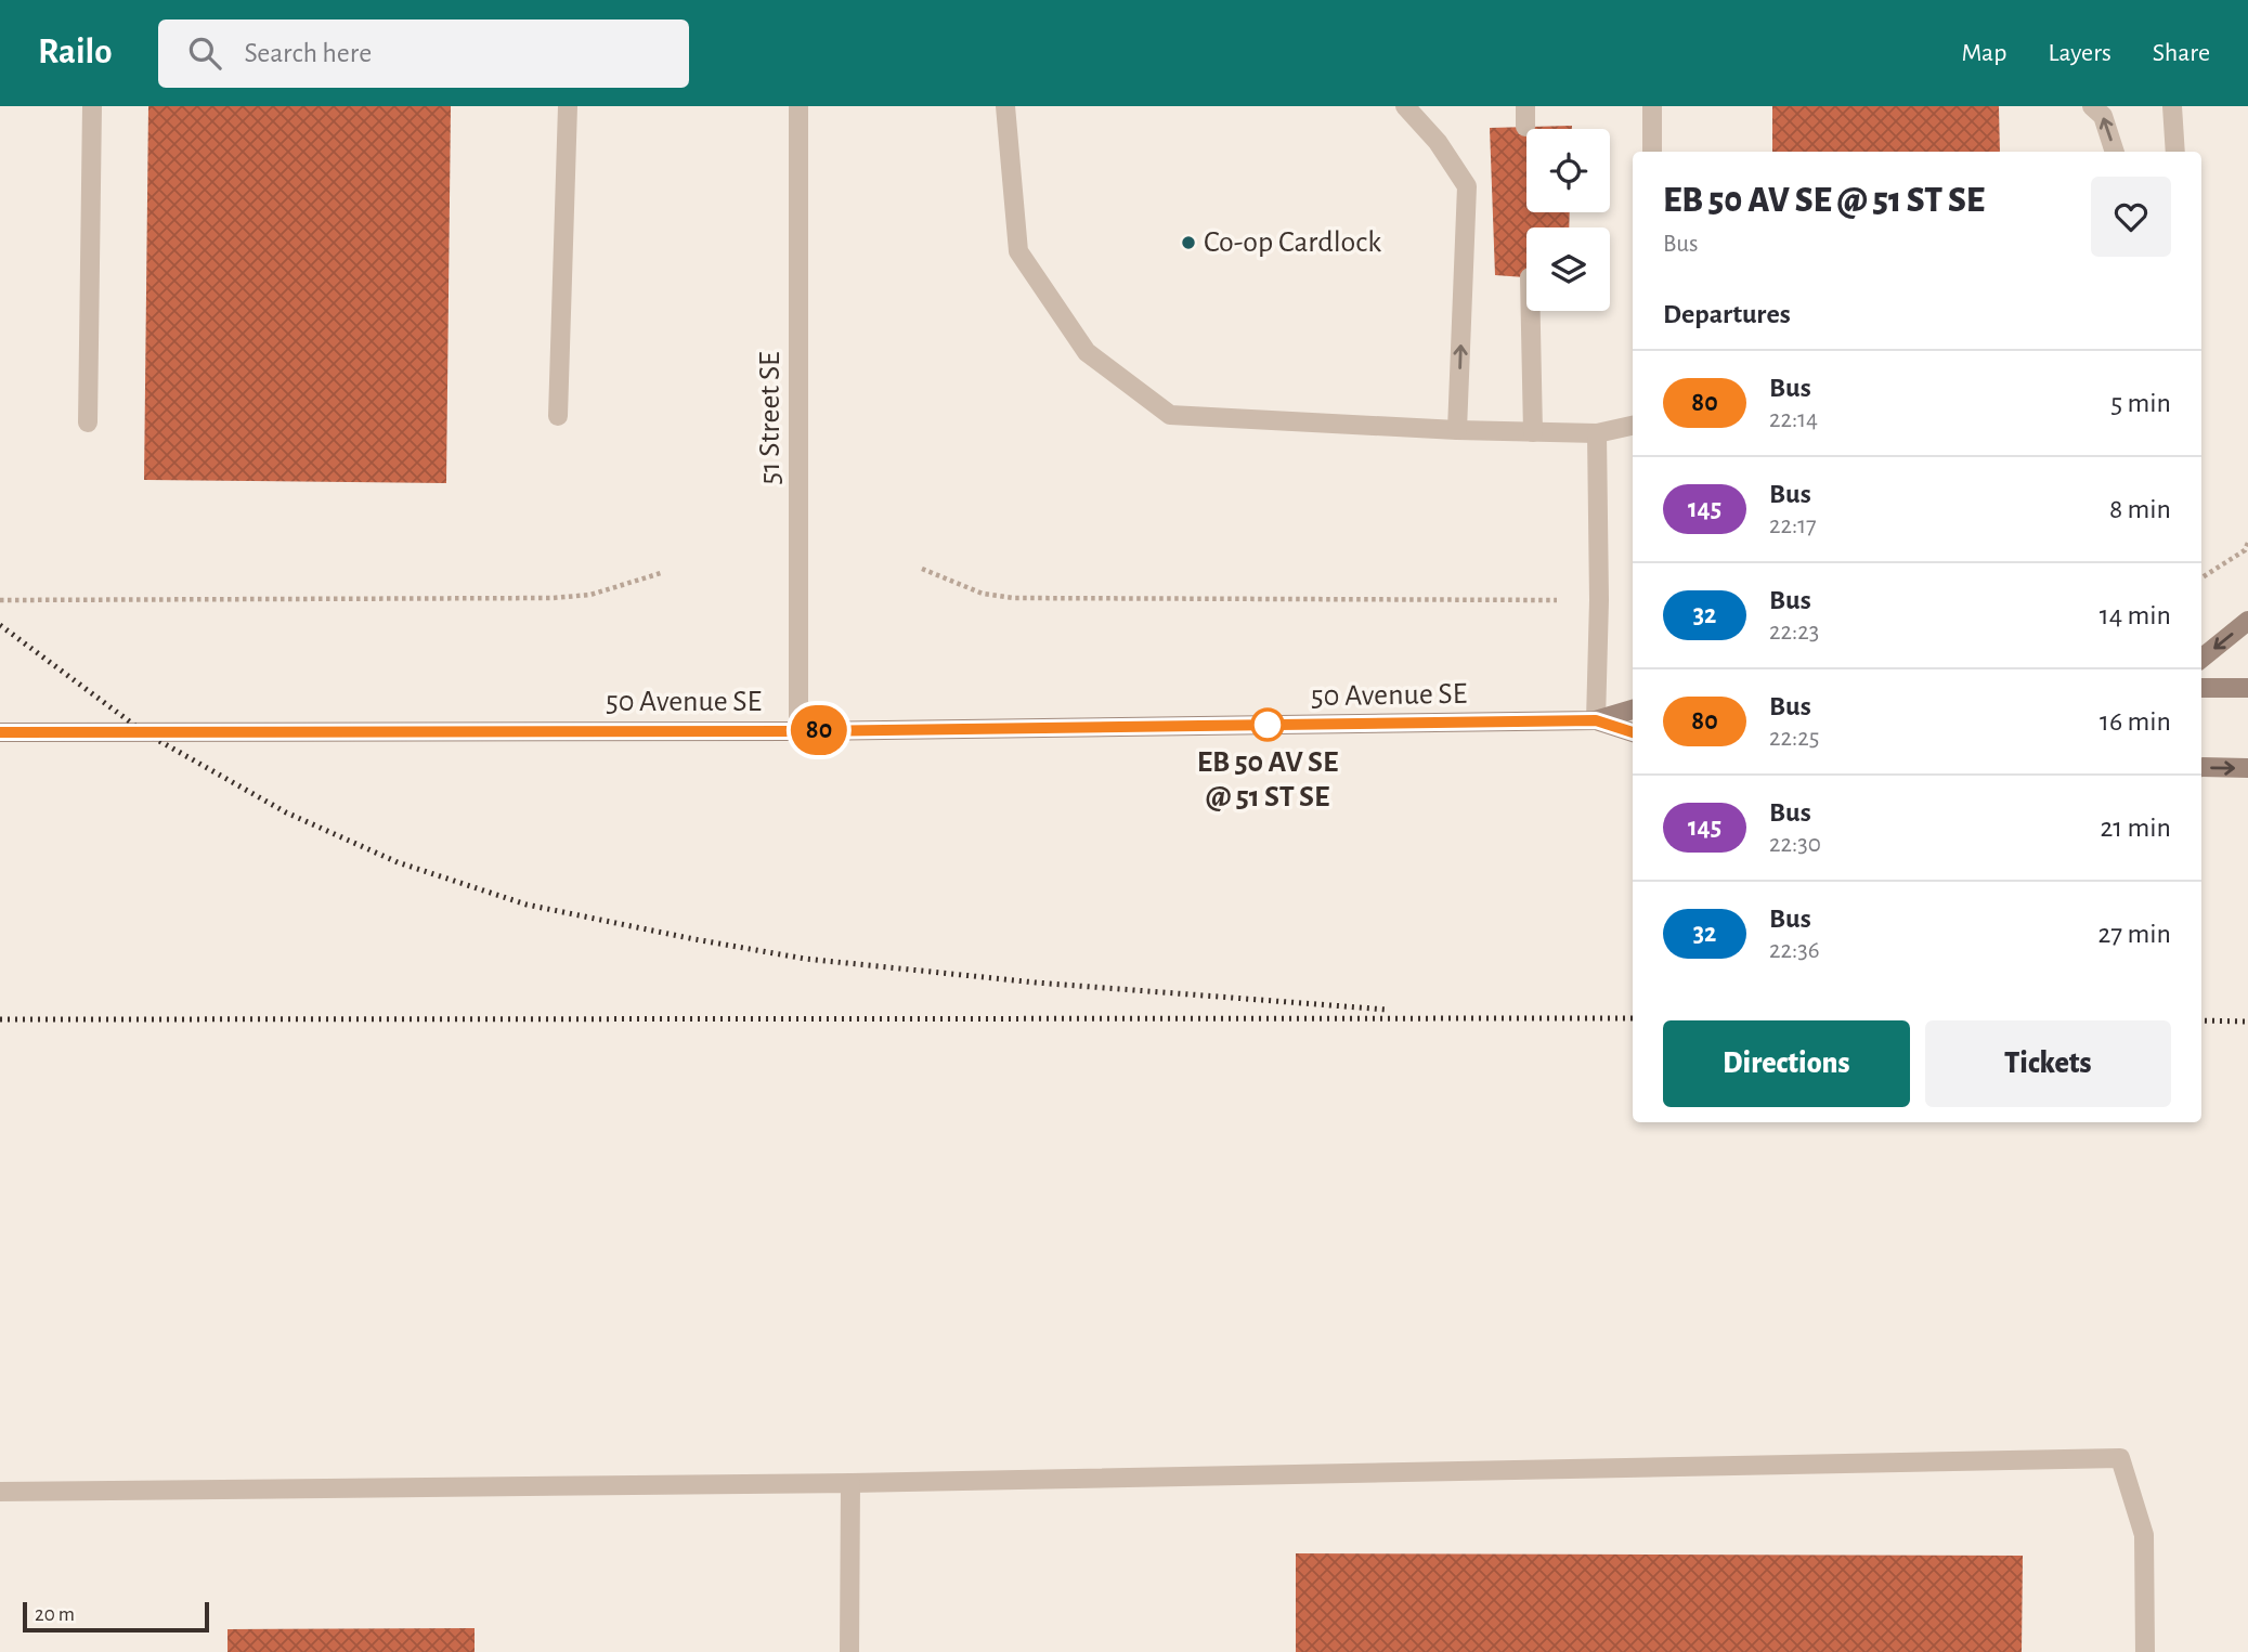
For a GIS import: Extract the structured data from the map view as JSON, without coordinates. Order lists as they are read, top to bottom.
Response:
{
  "streets": {
    "street": ["51 Street SE", "50 Avenue SE"]
  },
  "crossings": [
    ["51 Street SE", "50 Avenue SE"]
  ],
  "places": ["Co-op Cardlock", "EB 50 AV SE @ 51 ST SE"],
  "lines": ["bus line 80"],
  "scale_bar": "20 m",
  "page": {
    "header": "Railo",
    "search": "Search here",
    "nav": ["Map", "Layers", "Share"],
    "on_map": "80",
    "heading": [
      ["EB 50 AV SE @ 51 ST SE", "Bus"],
      "Departures"
    ],
    "list": [
      {
        "mark": "80",
        "name": "Bus",
        "note": "22:14",
        "value": "5 min"
      },
      {
        "mark": "145",
        "name": "Bus",
        "note": "22:17",
        "value": "8 min"
      },
      {
        "mark": "32",
        "name": "Bus",
        "note": "22:23",
        "value": "14 min"
      },
      {
        "mark": "80",
        "name": "Bus",
        "note": "22:25",
        "value": "16 min"
      },
      {
        "mark": "145",
        "name": "Bus",
        "note": "22:30",
        "value": "21 min"
      },
      {
        "mark": "32",
        "name": "Bus",
        "note": "22:36",
        "value": "27 min"
      }
    ],
    "buttons": ["Directions", "Tickets"],
    "scale": "20 m"
  }
}
